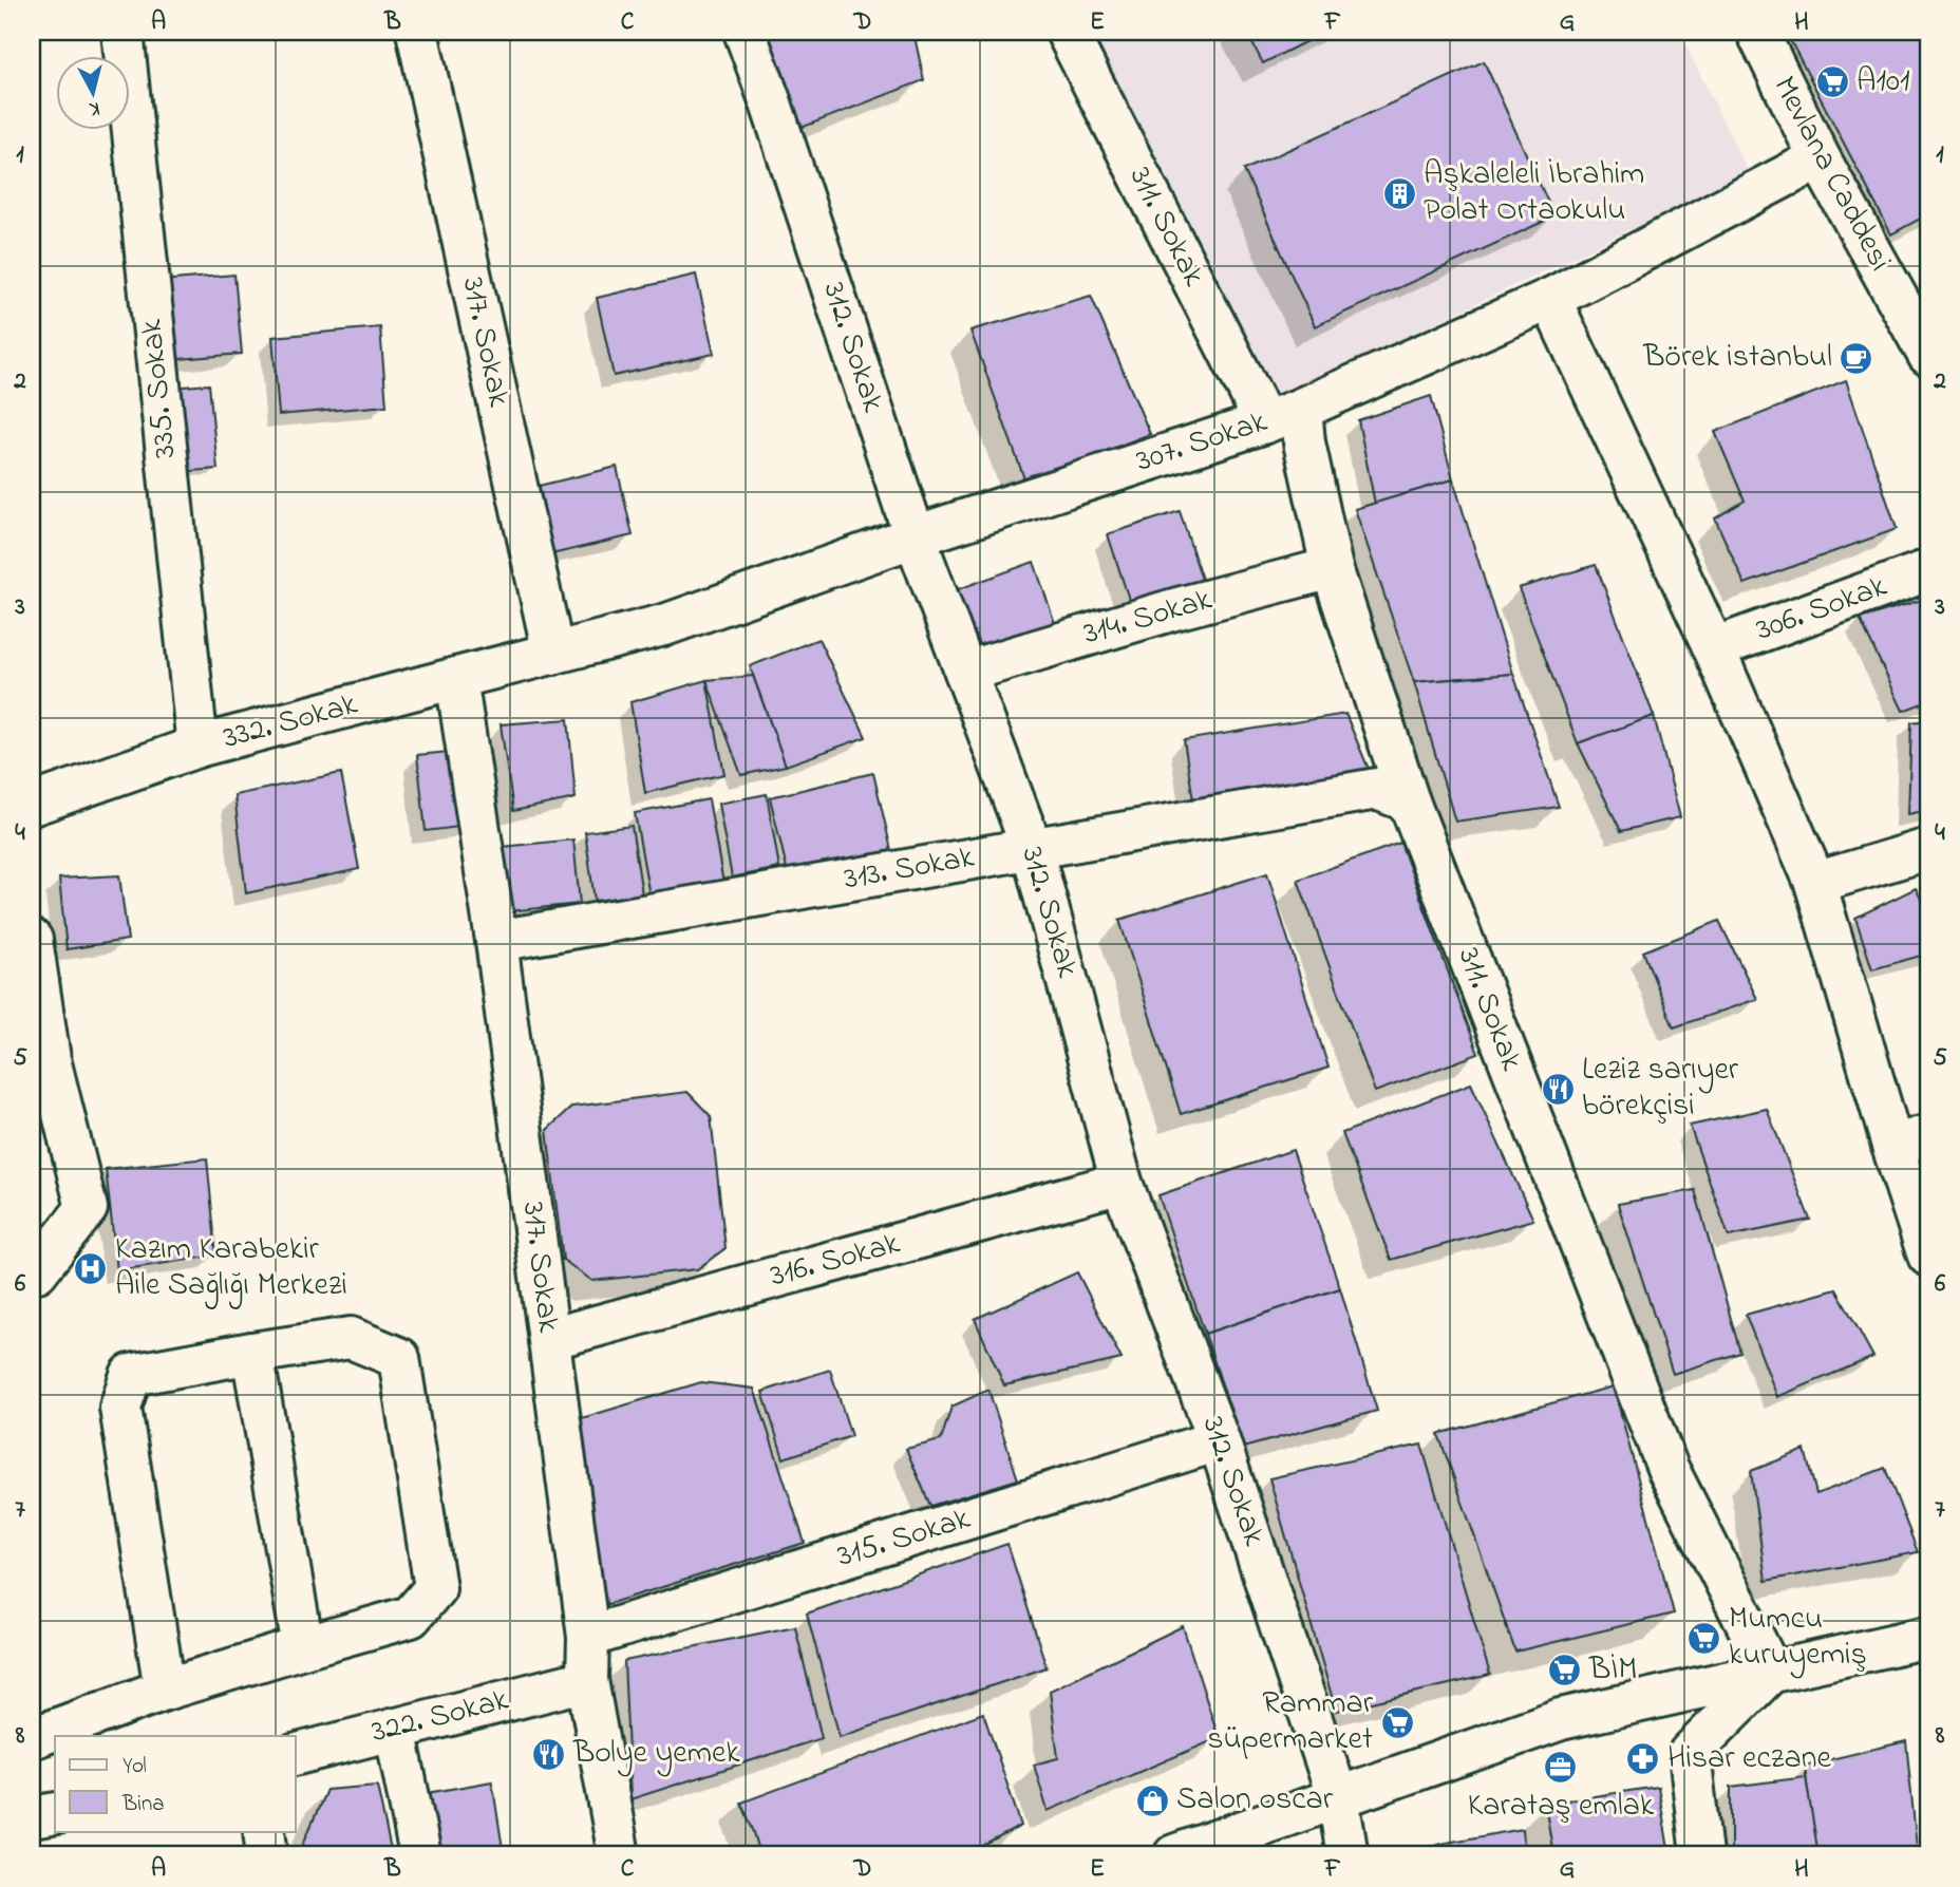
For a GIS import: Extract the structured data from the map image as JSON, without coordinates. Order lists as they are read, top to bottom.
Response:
{
  "streets": {
    "street": [
      "Mevlana Caddesi",
      "311. Sokak",
      "317. Sokak",
      "312. Sokak",
      "335. Sokak",
      "307. Sokak",
      "306. Sokak",
      "314. Sokak",
      "332. Sokak",
      "313. Sokak",
      "316. Sokak",
      "315. Sokak",
      "322. Sokak"
    ]
  },
  "crossings": [
    ["Mevlana Caddesi", "307. Sokak"],
    ["311. Sokak", "307. Sokak"],
    ["311. Sokak", "314. Sokak"],
    ["311. Sokak", "313. Sokak"],
    ["317. Sokak", "307. Sokak"],
    ["317. Sokak", "332. Sokak"],
    ["317. Sokak", "313. Sokak"],
    ["317. Sokak", "316. Sokak"],
    ["317. Sokak", "315. Sokak"],
    ["317. Sokak", "322. Sokak"],
    ["312. Sokak", "307. Sokak"],
    ["312. Sokak", "314. Sokak"],
    ["312. Sokak", "313. Sokak"],
    ["312. Sokak", "316. Sokak"],
    ["312. Sokak", "315. Sokak"],
    ["335. Sokak", "332. Sokak"],
    ["307. Sokak", "332. Sokak"]
  ],
  "places": {
    "supermarket": [
      "A101",
      "Mumcu kuruyemiş",
      "BİM",
      "Rammar süpermarket"
    ],
    "building": ["Aşkaleleli İbrahim Polat Ortaokulu"],
    "cafe": ["Börek istanbul"],
    "restaurant": ["Leziz sarıyer börekçisi", "Bolye yemek"],
    "hospital": ["Kazım Karabekir Aile Sağlığı Merkezi"],
    "pharmacy": ["Hisar eczane"],
    "office": ["Karataş emlak"],
    "shop": ["Salon oscar"]
  },
  "legend": ["Yol", "Bina"],
  "north": "bottom",
  "grid": {
    "columns": [
      "A",
      "B",
      "C",
      "D",
      "E",
      "F",
      "G",
      "H"
    ],
    "rows": [
      "1",
      "2",
      "3",
      "4",
      "5",
      "6",
      "7",
      "8"
    ]
  }
}
